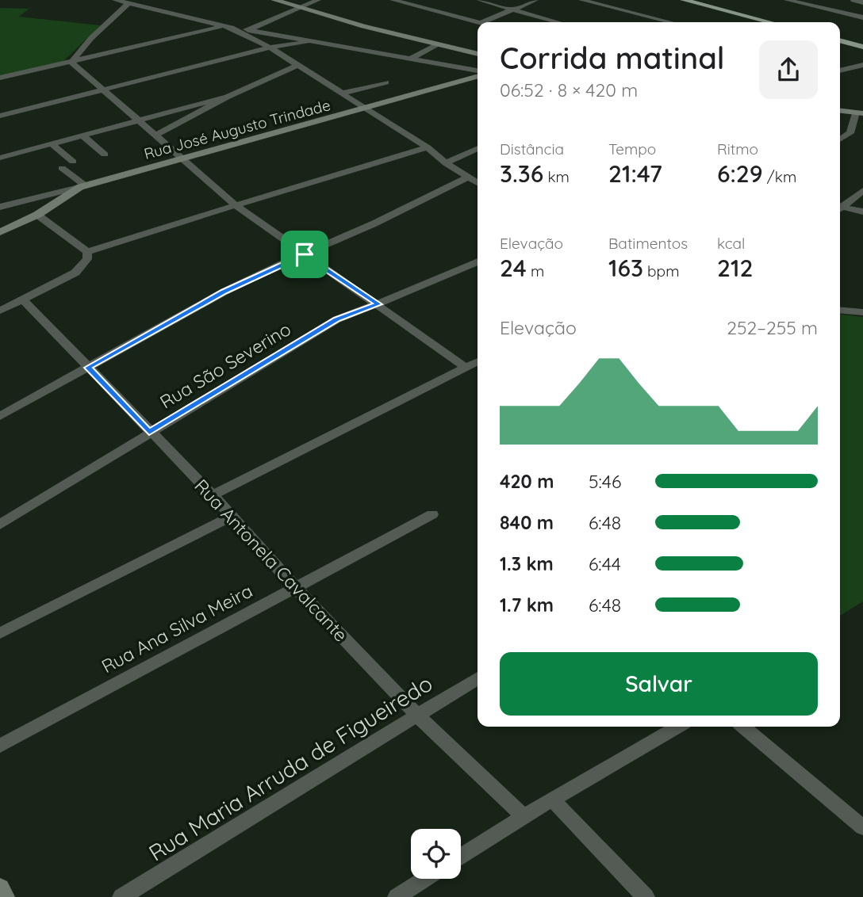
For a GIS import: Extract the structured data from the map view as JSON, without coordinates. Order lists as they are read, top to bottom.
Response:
{
  "streets": {
    "street": [
      "Rua José Augusto Trindade",
      "Rua São Severino",
      "Rua Antonela Cavalcante",
      "Rua Ana Silva Meira",
      "Rua Maria Arruda de Figueiredo"
    ]
  },
  "crossings": [
    ["Rua São Severino", "Rua Antonela Cavalcante"],
    ["Rua Antonela Cavalcante", "Rua Ana Silva Meira"],
    ["Rua Antonela Cavalcante", "Rua Maria Arruda de Figueiredo"]
  ],
  "page": {
    "heading": ["Corrida matinal", "06:52 · 8 × 420 m"],
    "stats": [
      ["Distância", "3.36 km"],
      ["Tempo", "21:47"],
      ["Ritmo", "6:29 /km"],
      ["Elevação", "24 m"],
      ["Batimentos", "163 bpm"],
      ["kcal", "212"]
    ],
    "chart": ["Elevação", "252–255 m"],
    "list": [
      {
        "name": "420 m",
        "note": "5:46"
      },
      {
        "name": "840 m",
        "note": "6:48"
      },
      {
        "name": "1.3 km",
        "note": "6:44"
      },
      {
        "name": "1.7 km",
        "note": "6:48"
      }
    ],
    "buttons": "Salvar"
  }
}
